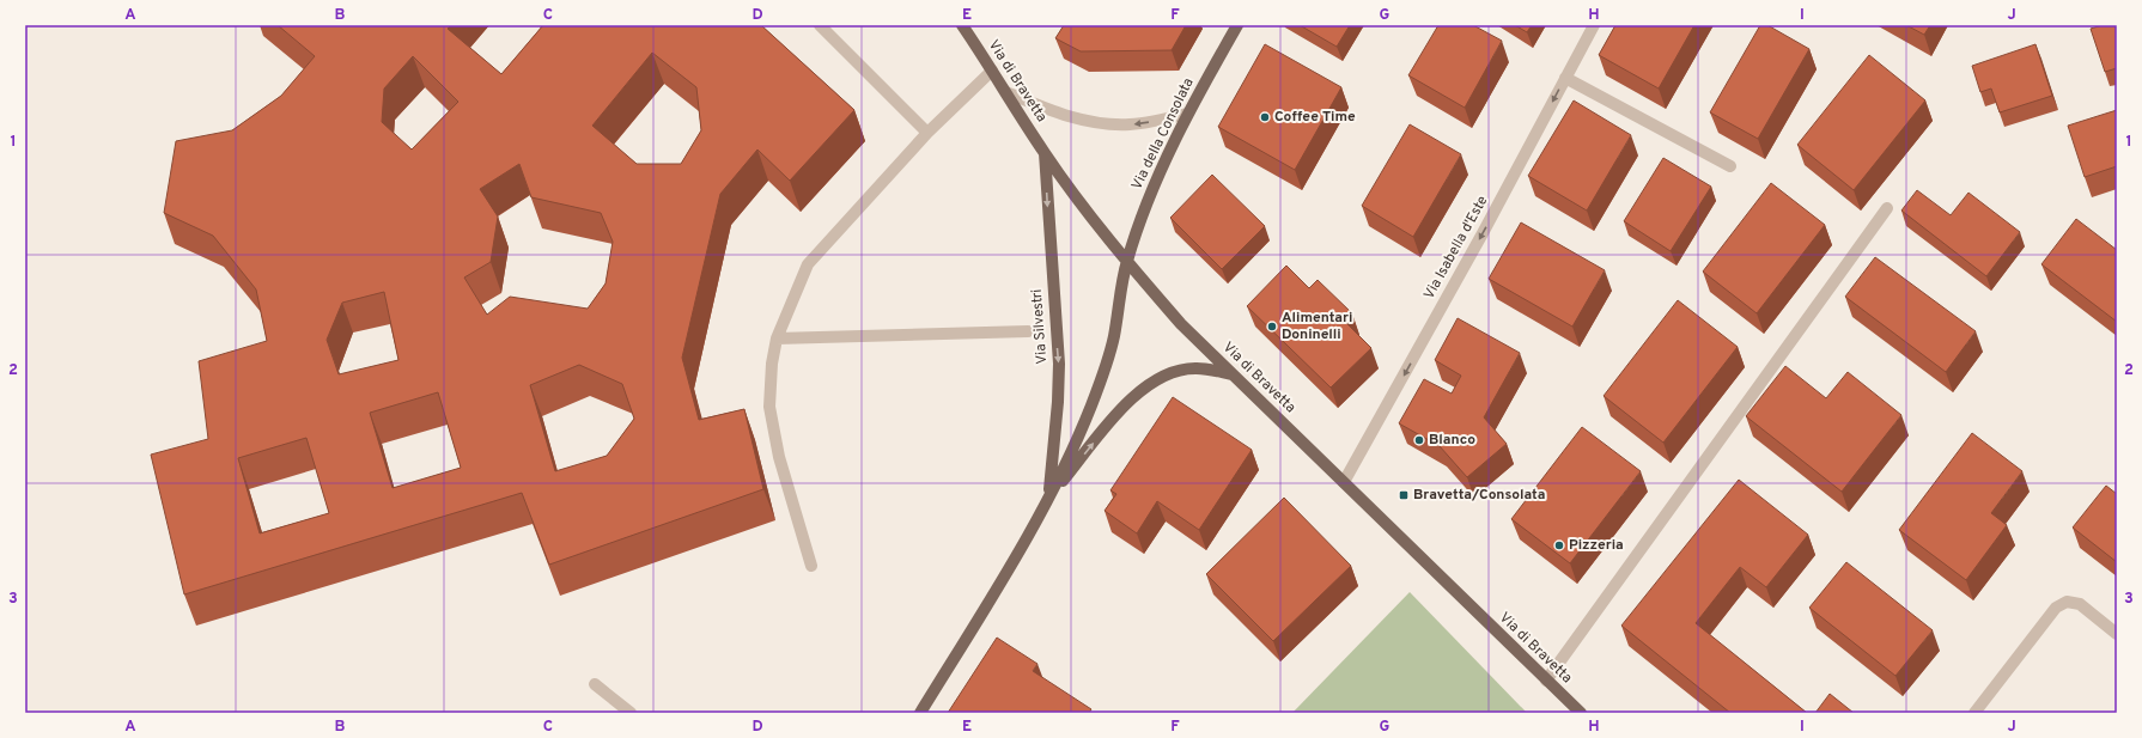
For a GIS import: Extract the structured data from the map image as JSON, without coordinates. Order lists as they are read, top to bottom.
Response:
{
  "streets": {
    "main road": ["Via di Bravetta", "Via della Consolata", "Via Silvestri"],
    "street": ["Via Isabella d'Este"]
  },
  "crossings": [
    ["Via di Bravetta", "Via della Consolata"],
    ["Via di Bravetta", "Via Isabella d'Este"],
    ["Via di Bravetta", "Via Silvestri"],
    ["Via della Consolata", "Via Silvestri"]
  ],
  "one_way": ["Via Isabella d'Este"],
  "places": {
    "other": [
      "Coffee Time",
      "Alimentari Doninelli",
      "Blanco",
      "Pizzeria"
    ],
    "transit": ["Bravetta/Consolata"]
  },
  "grid": {
    "columns": [
      "A",
      "B",
      "C",
      "D",
      "E",
      "F",
      "G",
      "H",
      "I",
      "J"
    ],
    "rows": ["1", "2", "3"]
  }
}
